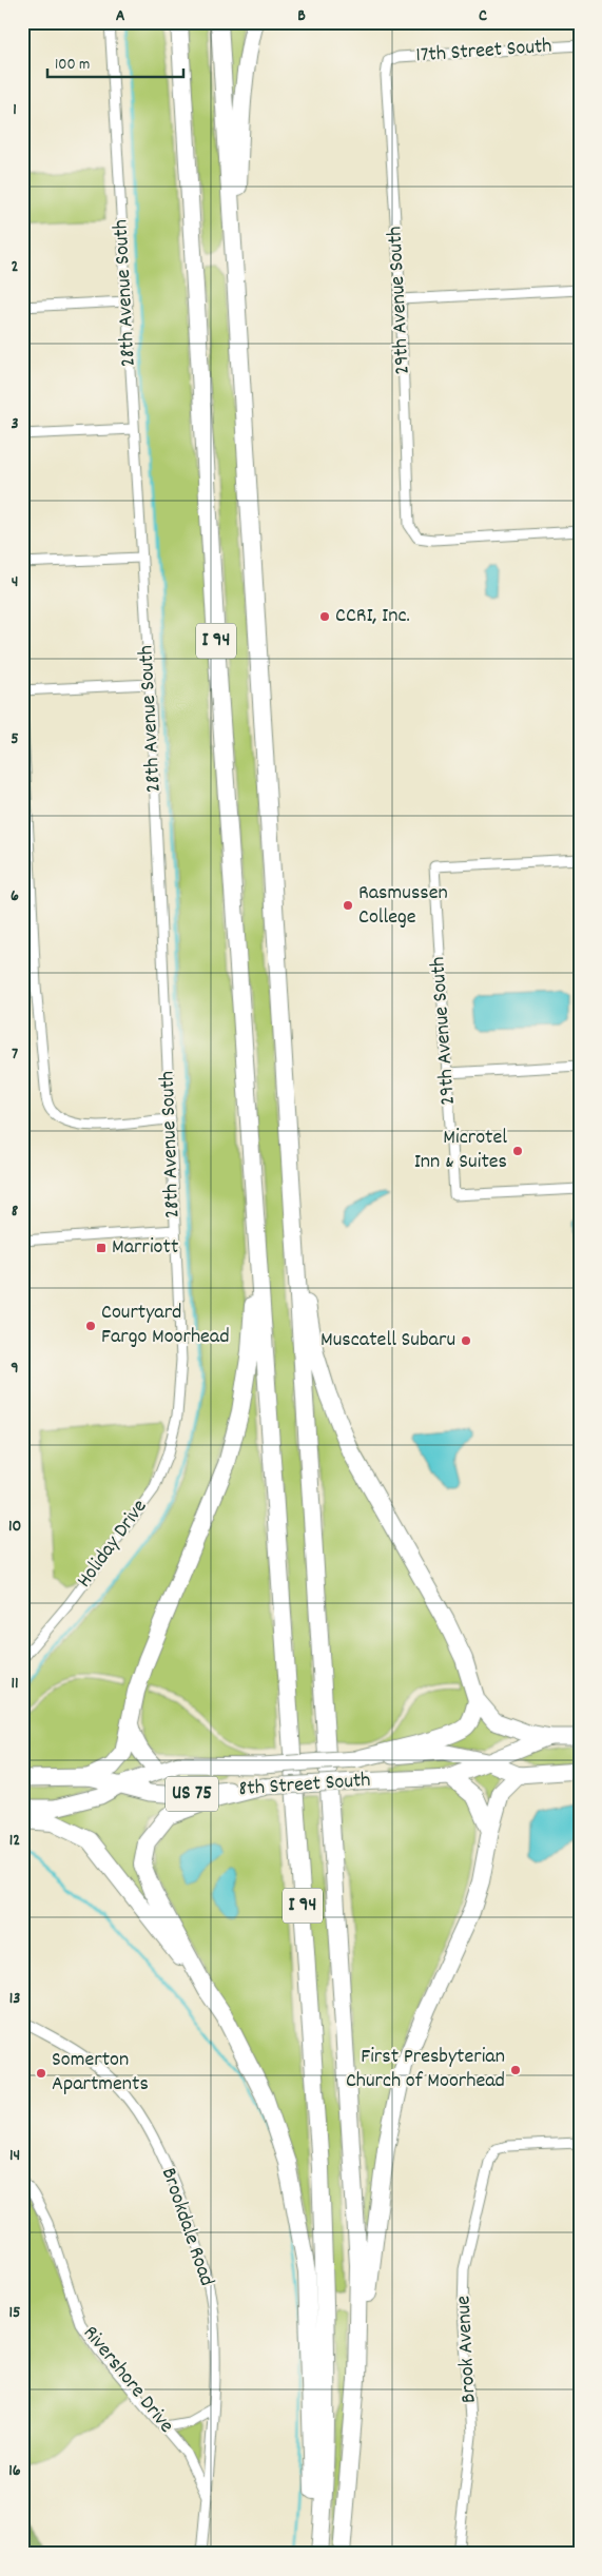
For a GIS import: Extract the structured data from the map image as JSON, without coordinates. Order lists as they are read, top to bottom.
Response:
{
  "streets": {
    "highway": ["I 94"],
    "main road": ["8th Street South", "US 75"],
    "street": [
      "17th Street South",
      "28th Avenue South",
      "29th Avenue South",
      "Holiday Drive",
      "Brookdale Road",
      "Brook Avenue",
      "Rivershore Drive"
    ]
  },
  "crossings": [
    ["17th Street South", "29th Avenue South"],
    ["28th Avenue South", "Holiday Drive"],
    ["Brookdale Road", "Rivershore Drive"]
  ],
  "places": {
    "other": [
      "CCRI, Inc.",
      "Rasmussen College",
      "Microtel Inn & Suites",
      "Courtyard Fargo Moorhead",
      "Muscatell Subaru",
      "First Presbyterian Church of Moorhead",
      "Somerton Apartments"
    ],
    "transit": ["Marriott"]
  },
  "scale_bar": "100 m",
  "grid": {
    "columns": ["A", "B", "C"],
    "rows": [
      "1",
      "2",
      "3",
      "4",
      "5",
      "6",
      "7",
      "8",
      "9",
      "10",
      "11",
      "12",
      "13",
      "14",
      "15",
      "16"
    ]
  }
}
